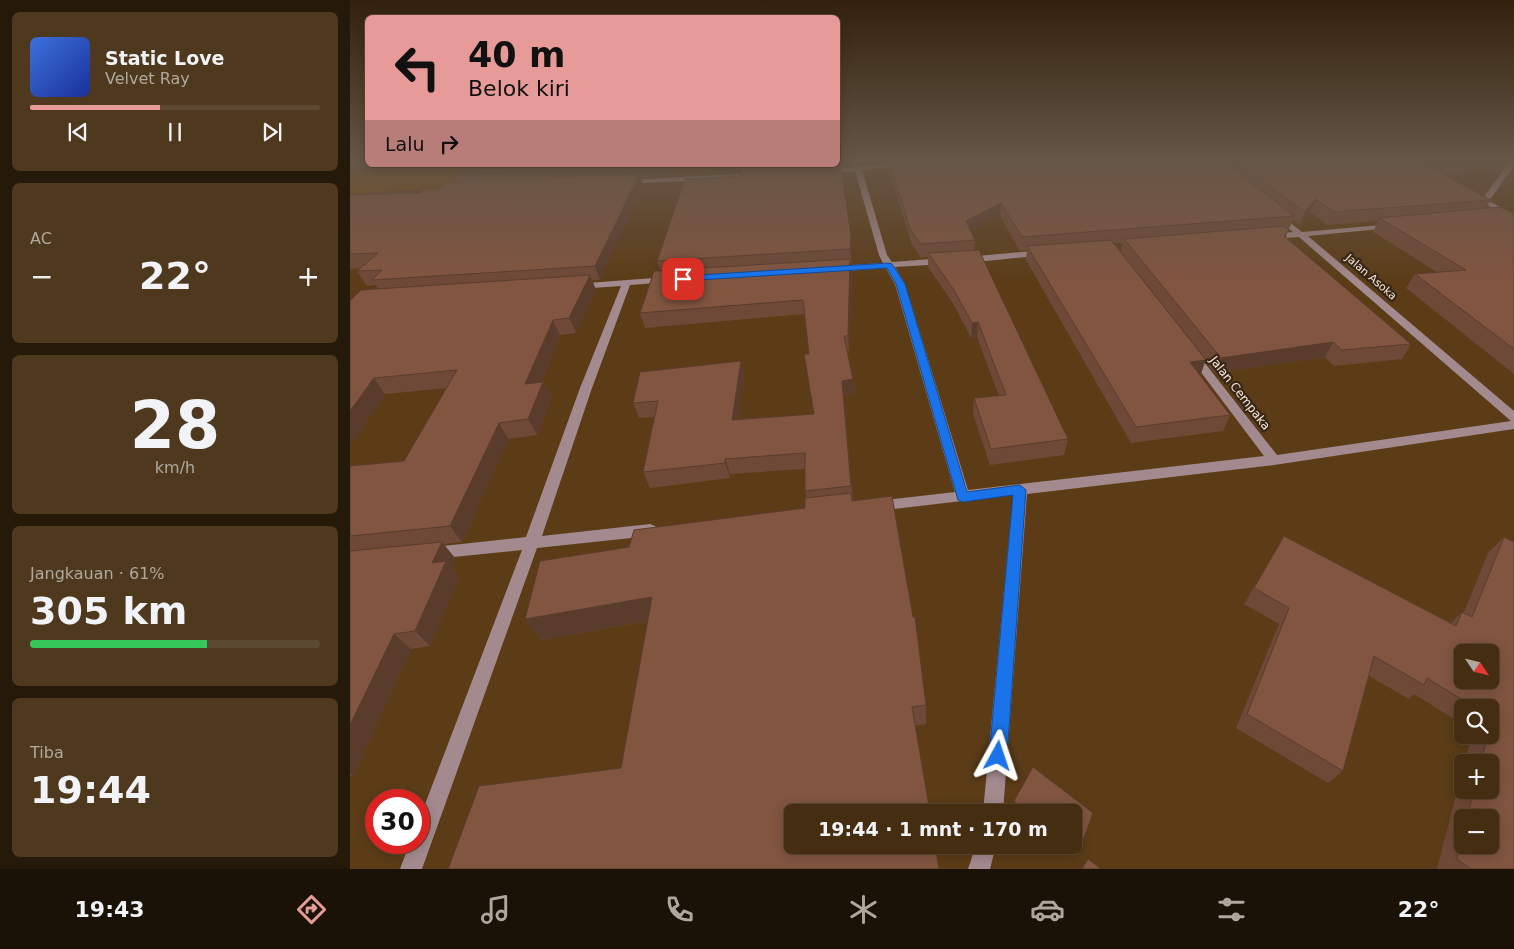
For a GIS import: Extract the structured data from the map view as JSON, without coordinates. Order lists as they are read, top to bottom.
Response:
{
  "streets": {
    "street": ["Jalan Asoka", "Jalan Cempaka"]
  },
  "north": "bottom right",
  "page": {
    "turn": ["40 m", "Belok kiri"],
    "song": ["Static Love", "Velvet Ray"],
    "then": "Lalu",
    "tile": [
      "AC",
      ["28", "km/h"],
      ["Jangkauan · 61%", "305 km"],
      ["Tiba", "19:44"]
    ],
    "heat": ["−", "22°", "+"],
    "map_buttons": ["+", "−"],
    "limit": "30",
    "trip": "19:44 · 1 mnt · 170 m",
    "tabs": ["19:43", "22°"]
  }
}
